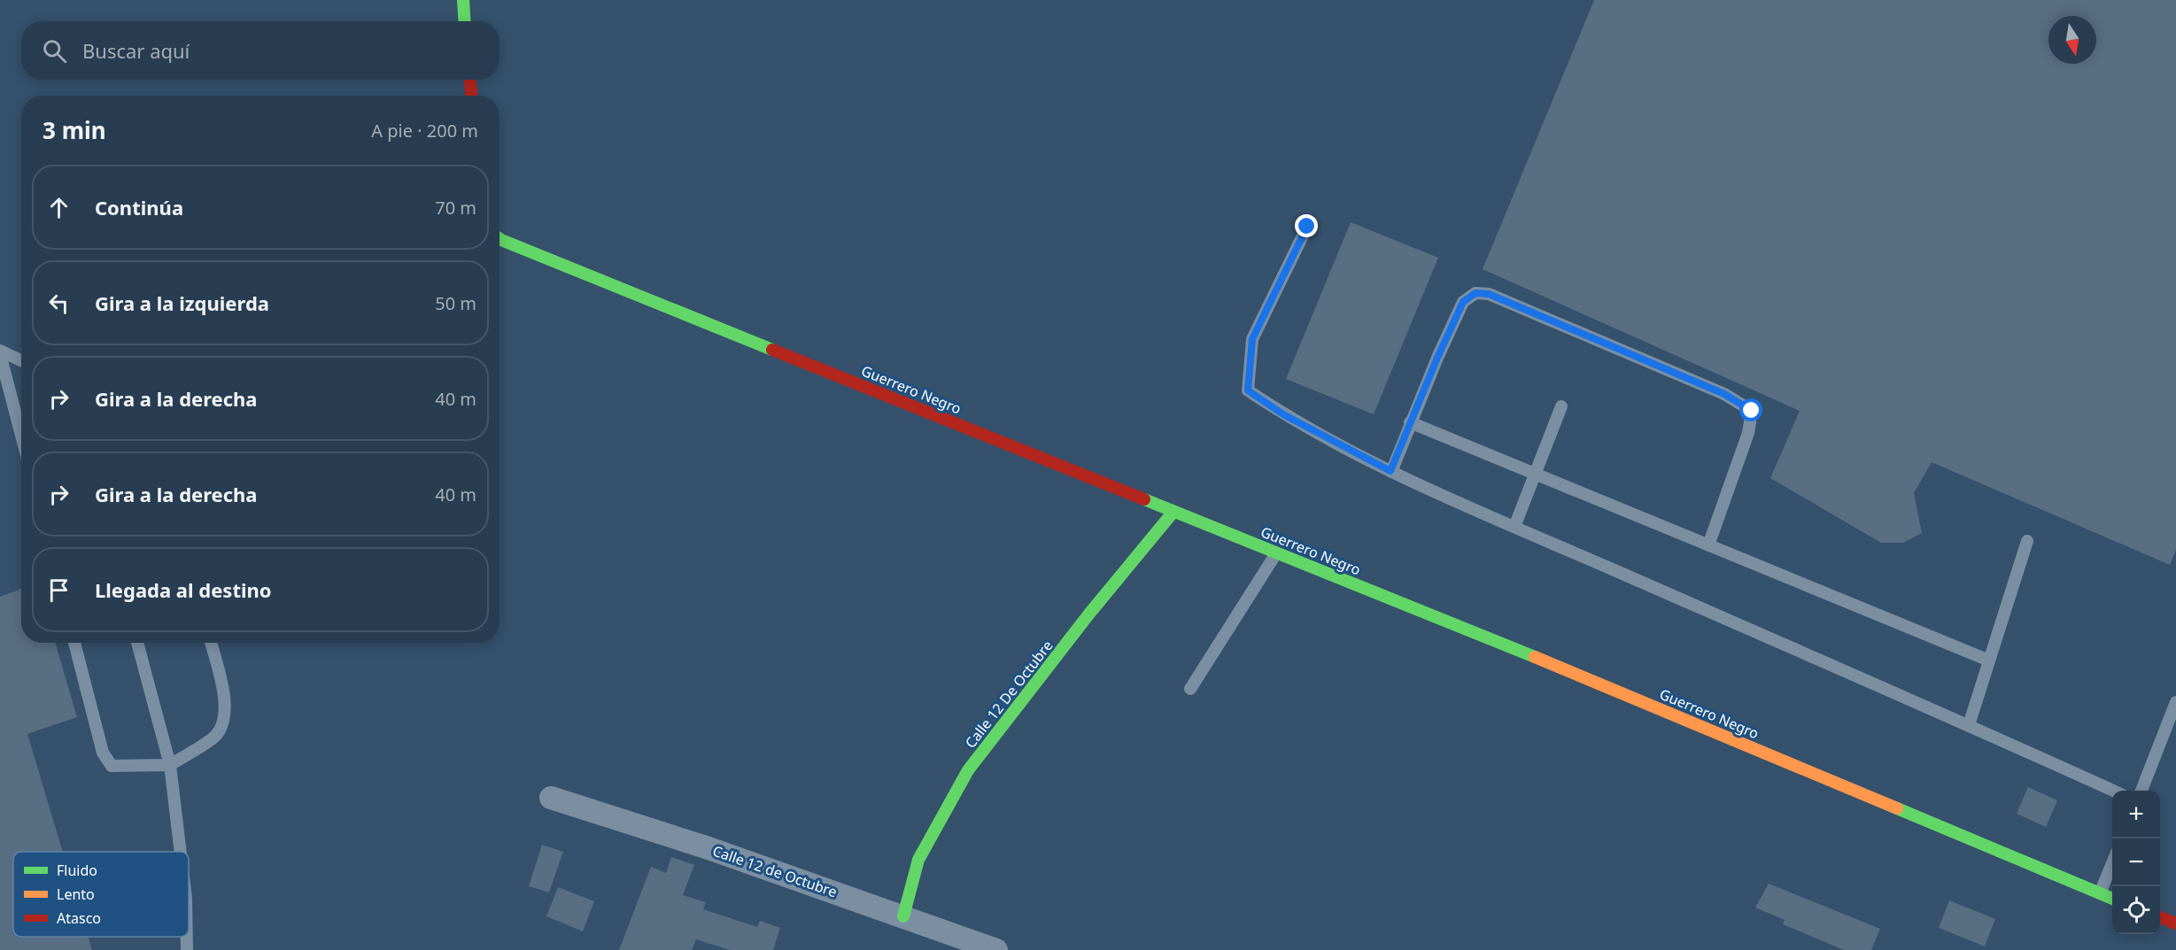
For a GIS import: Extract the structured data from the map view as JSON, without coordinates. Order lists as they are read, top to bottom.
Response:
{
  "streets": {
    "street": ["Guerrero Negro", "Calle 12 De Octubre", "Calle 12 de Octubre"]
  },
  "crossings": [
    ["Guerrero Negro", "Calle 12 De Octubre"],
    ["Calle 12 De Octubre", "Calle 12 de Octubre"]
  ],
  "legend": ["Fluido", "Lento", "Atasco"],
  "north": "bottom",
  "page": {
    "search": "Buscar aquí",
    "heading": ["3 min", "A pie · 200 m"],
    "list": [
      ["Continúa", "70 m"],
      ["Gira a la izquierda", "50 m"],
      ["Gira a la derecha", "40 m"],
      ["Gira a la derecha", "40 m"],
      "Llegada al destino"
    ],
    "map_buttons": ["+", "−"]
  }
}
